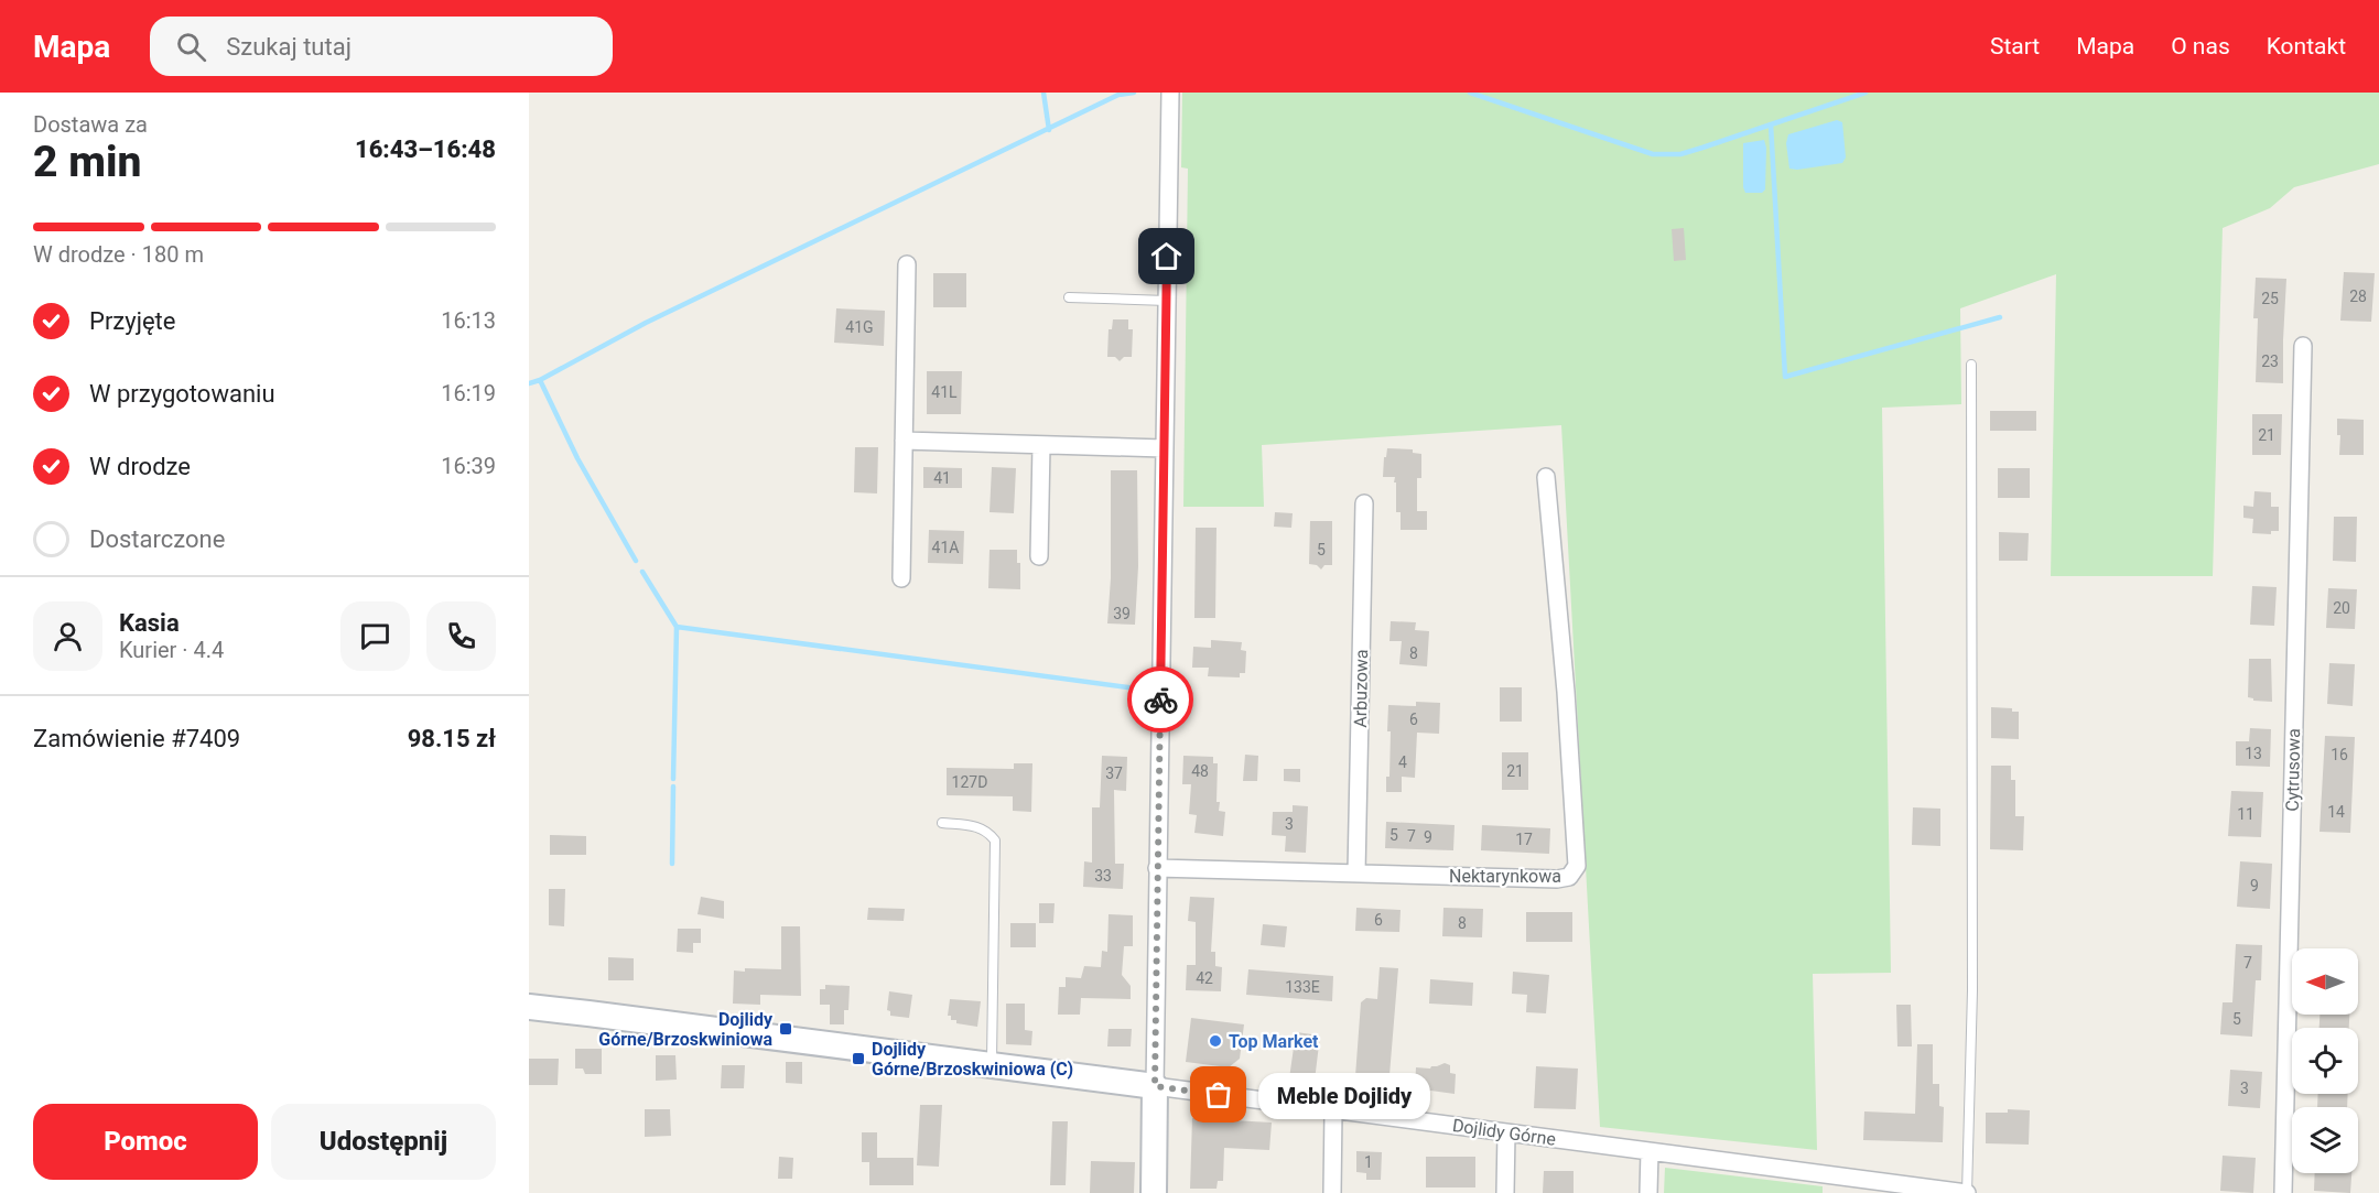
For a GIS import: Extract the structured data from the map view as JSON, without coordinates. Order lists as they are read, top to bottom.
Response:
{
  "streets": {
    "street": [
      "Arbuzowa",
      "Cytrusowa",
      "Nektarynkowa",
      "Dojlidy Górne"
    ]
  },
  "crossings": [
    ["Arbuzowa", "Nektarynkowa"]
  ],
  "places": {
    "transit": ["Dojlidy Górne/Brzoskwiniowa", "Dojlidy Górne/Brzoskwiniowa (C)"],
    "other": ["Top Market", "Meble Dojlidy"]
  },
  "house_numbers": [
    "28",
    "25",
    "41G",
    "23",
    "41L",
    "21",
    "41",
    "41A",
    "5",
    "20",
    "39",
    "8",
    "6",
    "13",
    "16",
    "4",
    "48",
    "21",
    "37",
    "127D",
    "14",
    "11",
    "3",
    "5",
    "7",
    "9",
    "17",
    "33",
    "9",
    "6",
    "8",
    "7",
    "42",
    "133E",
    "5",
    "3",
    "1"
  ],
  "north": "left",
  "page": {
    "header": "Mapa",
    "search": "Szukaj tutaj",
    "nav": [
      "Start",
      "Mapa",
      "O nas",
      "Kontakt"
    ],
    "heading": ["2 min", "Dostawa za", "16:43–16:48"],
    "panel": [
      "Kasia",
      "Kurier · 4.4",
      "Zamówienie #7409",
      "98.15 zł"
    ],
    "bar": "W drodze · 180 m",
    "list": [
      ["Przyjęte", "16:13"],
      ["W przygotowaniu", "16:19"],
      ["W drodze", "16:39"],
      "Dostarczone"
    ],
    "bubble": "Meble Dojlidy",
    "buttons": ["Pomoc", "Udostępnij"]
  }
}
